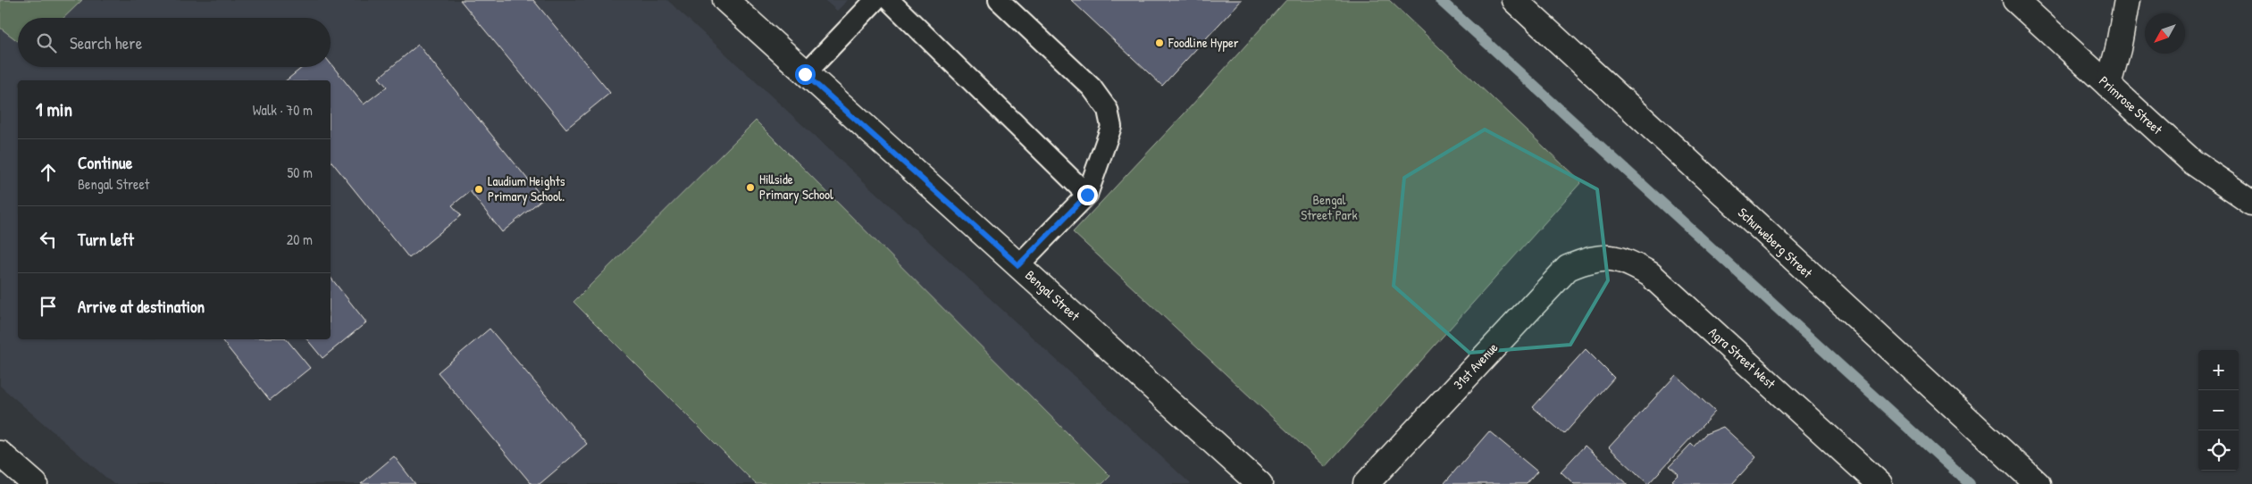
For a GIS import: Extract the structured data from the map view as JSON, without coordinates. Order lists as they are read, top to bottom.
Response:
{
  "streets": {
    "street": [
      "Primrose Street",
      "Schurweberg Street",
      "Bengal Street",
      "Agra Street West",
      "31st Avenue"
    ]
  },
  "crossings": [
    ["Agra Street West", "31st Avenue"]
  ],
  "parks": ["Bengal Street Park"],
  "places": ["Foodline Hyper", "Hillside Primary School", "Laudium Heights Primary School."],
  "north": "bottom left",
  "page": {
    "search": "Search here",
    "heading": ["1 min", "Walk · 70 m"],
    "list": [
      ["Continue", "Bengal Street", "50 m"],
      ["Turn left", "20 m"],
      "Arrive at destination"
    ],
    "map_buttons": ["+", "−"]
  }
}
